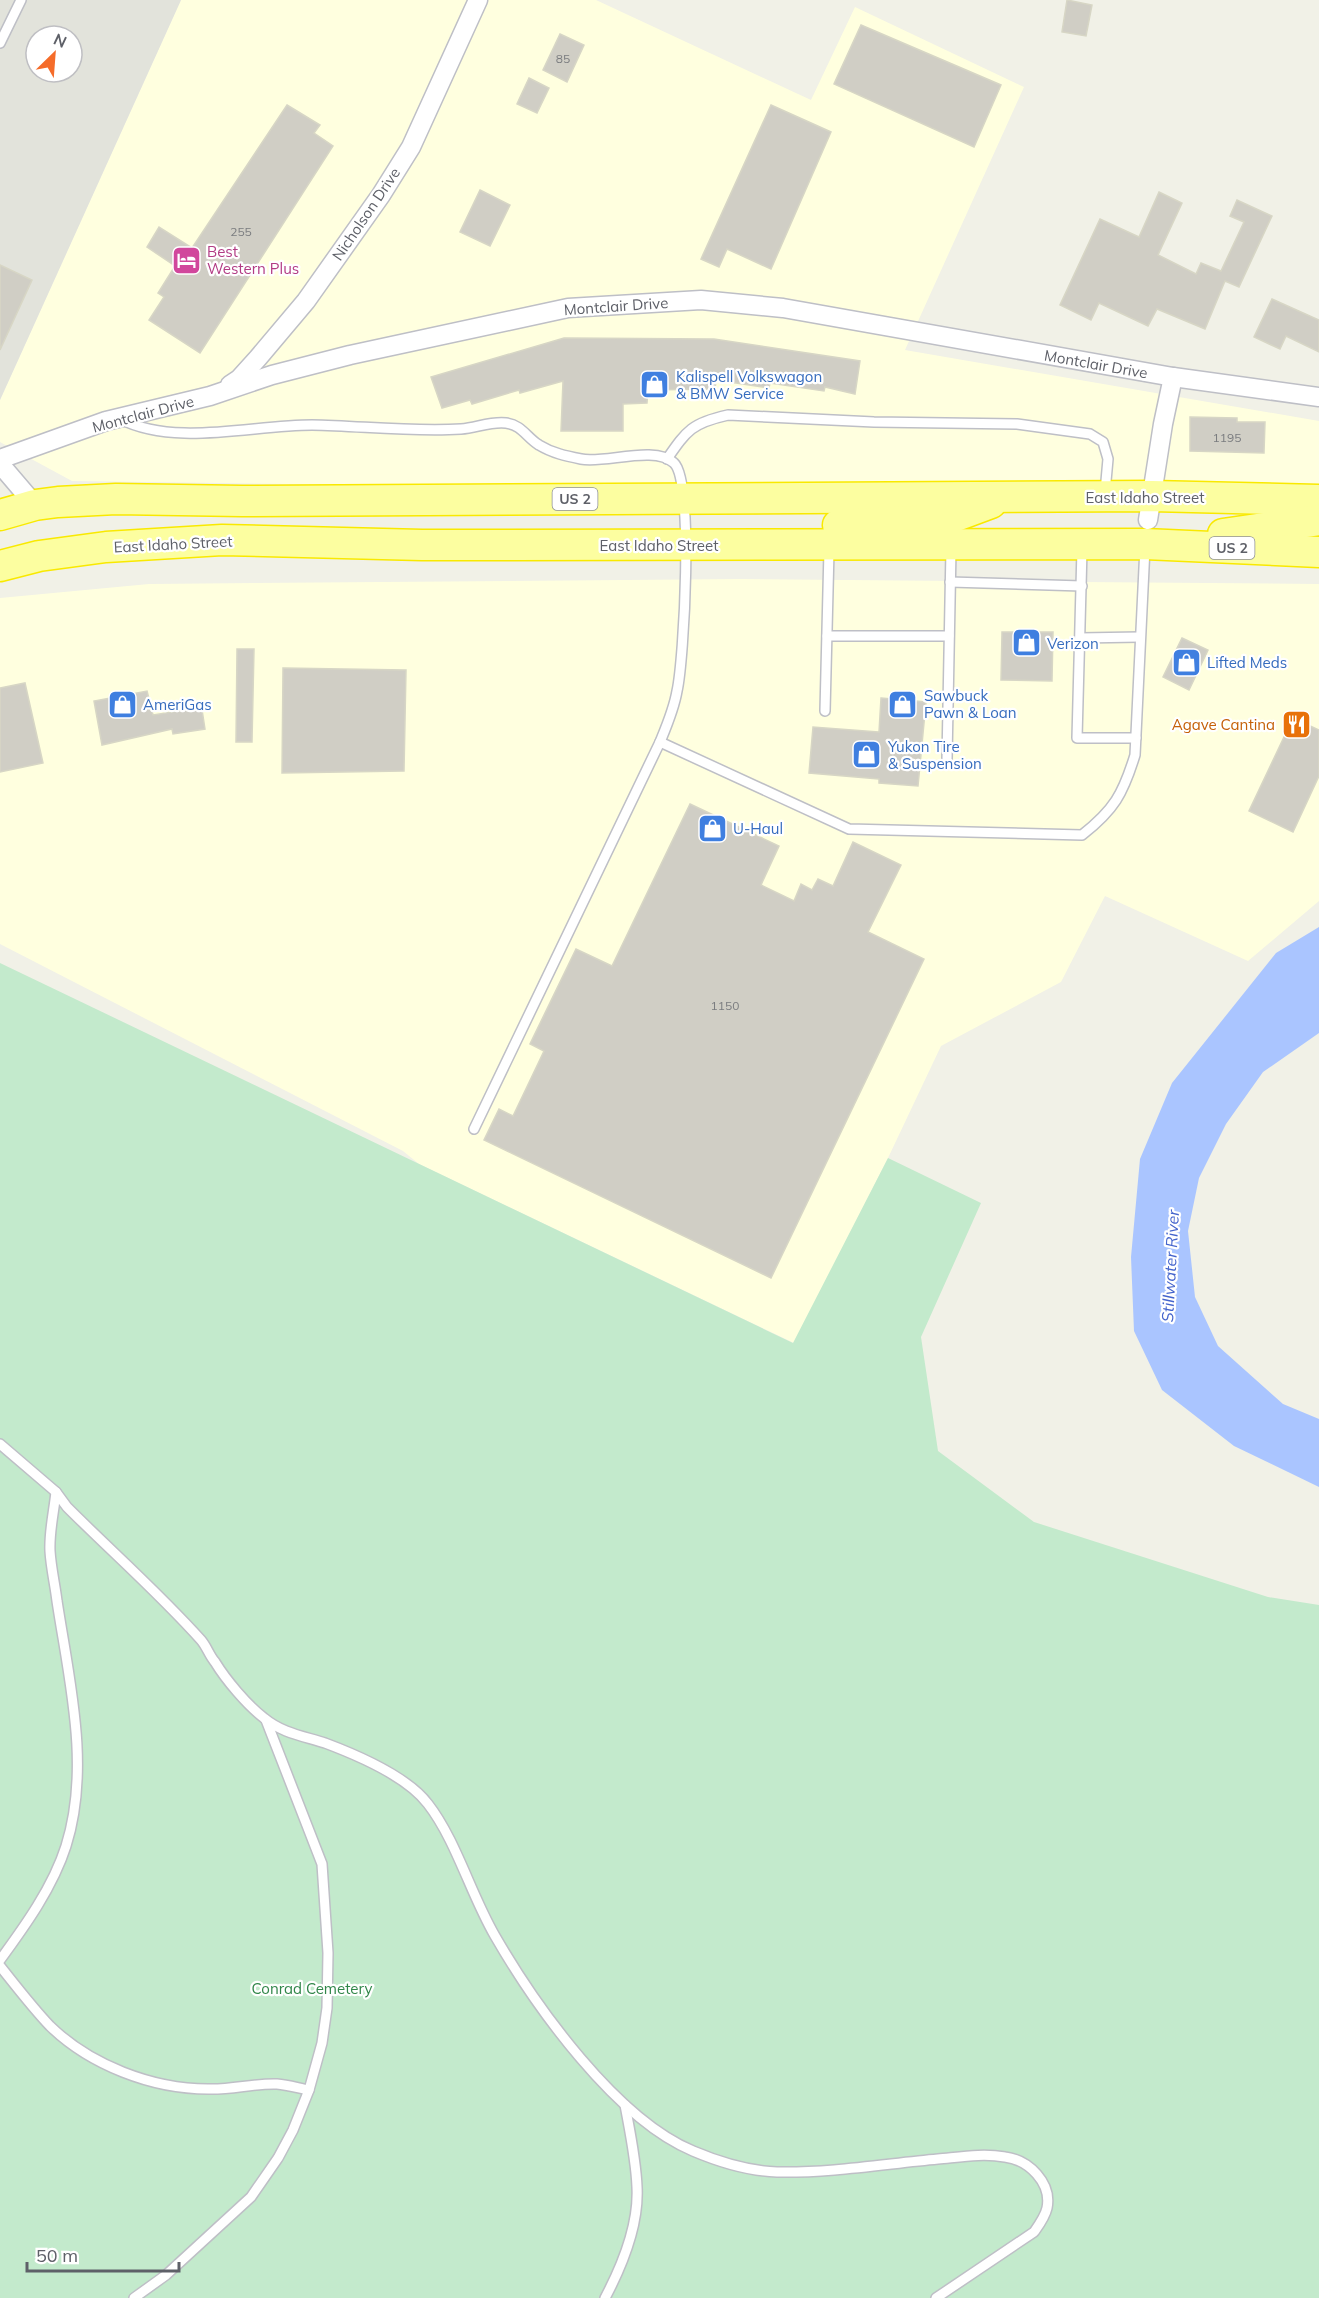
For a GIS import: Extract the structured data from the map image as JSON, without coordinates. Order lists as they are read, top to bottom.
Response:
{
  "streets": {
    "highway": ["East Idaho Street", "US 2"],
    "street": ["Nicholson Drive", "Montclair Drive"]
  },
  "crossings": [
    ["Nicholson Drive", "Montclair Drive"]
  ],
  "water": ["Stillwater River"],
  "parks": ["Conrad Cemetery"],
  "places": {
    "hotel": ["Best Western Plus"],
    "shop": [
      "Kalispell Volkswagon & BMW Service",
      "Verizon",
      "Lifted Meds",
      "AmeriGas",
      "Sawbuck Pawn & Loan",
      "Yukon Tire & Suspension",
      "U-Haul"
    ],
    "restaurant": ["Agave Cantina"]
  },
  "house_numbers": [
    "85",
    "255",
    "1195",
    "1150"
  ],
  "scale_bar": "50 m",
  "north": "top right"
}
